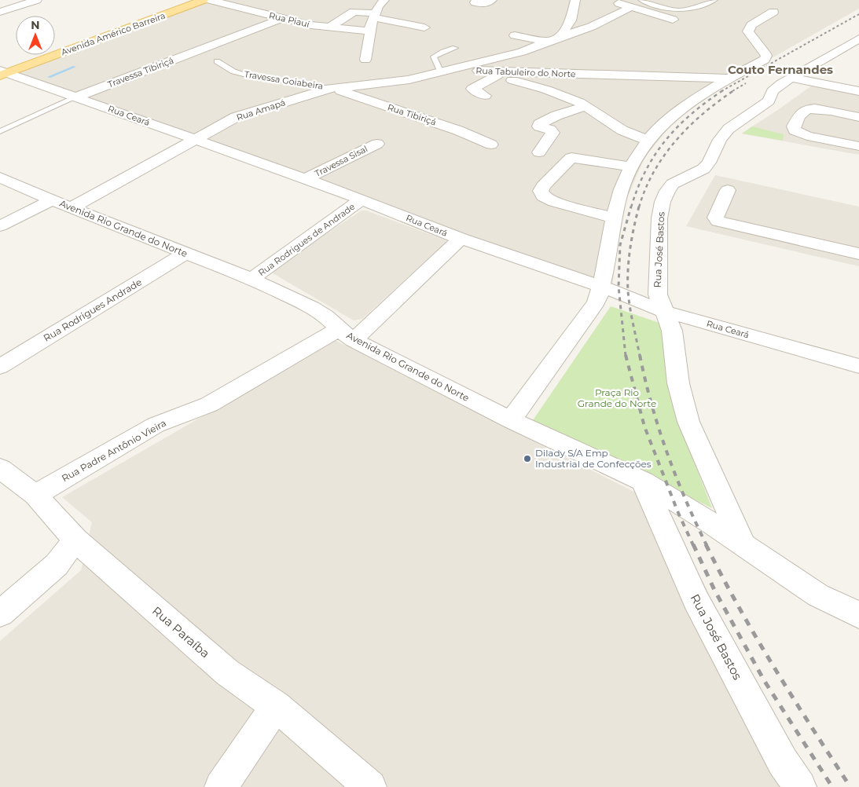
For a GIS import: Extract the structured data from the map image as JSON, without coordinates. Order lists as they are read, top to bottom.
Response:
{
  "streets": {
    "main road": ["Avenida Américo Barreira"],
    "street": [
      "Rua Piauí",
      "Travessa Tibiriçá",
      "Rua Tabuleiro do Norte",
      "Rua Amapá",
      "Rua Tibiriçá",
      "Rua Ceará",
      "Travessa Sisal",
      "Avenida Rio Grande do Norte",
      "Rua Rodrigues de Andrade",
      "Rua José Bastos",
      "Rua Rodrigues Andrade",
      "Rua Padre Antônio Vieira",
      "Rua Paraíba"
    ],
    "lane": ["Travessa Goiabeira"]
  },
  "crossings": [
    ["Rua Piauí", "Travessa Tibiriçá"],
    ["Avenida Américo Barreira", "Rua Ceará"],
    ["Travessa Tibiriçá", "Rua Ceará"],
    ["Rua Tabuleiro do Norte", "Rua Amapá"],
    ["Travessa Goiabeira", "Rua Amapá"],
    ["Travessa Goiabeira", "Rua Tibiriçá"],
    ["Rua Amapá", "Rua Tibiriçá"],
    ["Rua Amapá", "Rua Ceará"],
    ["Rua Amapá", "Avenida Rio Grande do Norte"],
    ["Rua Ceará", "Travessa Sisal"],
    ["Rua Ceará", "Rua Rodrigues de Andrade"],
    ["Rua Ceará", "Rua José Bastos"],
    ["Rua Ceará", "Rua Padre Antônio Vieira"],
    ["Avenida Rio Grande do Norte", "Rua Rodrigues de Andrade"],
    ["Avenida Rio Grande do Norte", "Rua José Bastos"],
    ["Avenida Rio Grande do Norte", "Rua Rodrigues Andrade"],
    ["Avenida Rio Grande do Norte", "Rua Padre Antônio Vieira"],
    ["Rua Padre Antônio Vieira", "Rua Paraíba"]
  ],
  "districts": ["Couto Fernandes"],
  "parks": ["Praça Rio Grande do Norte"],
  "places": ["Dilady S/A Emp Industrial de Confecções"],
  "north": "top"
}
